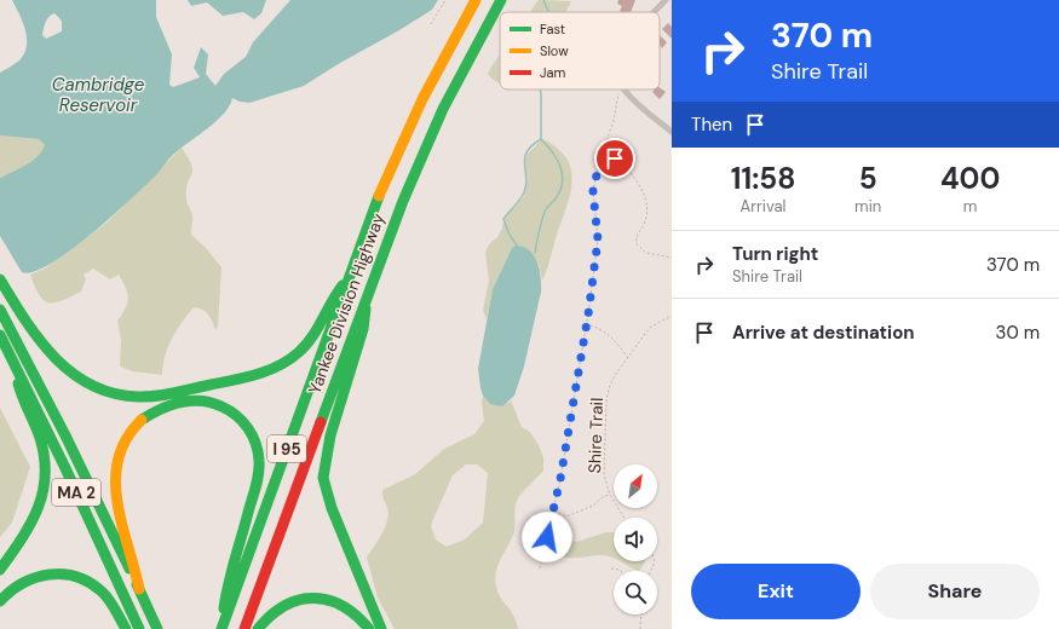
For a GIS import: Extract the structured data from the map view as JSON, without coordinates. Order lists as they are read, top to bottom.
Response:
{
  "streets": {
    "highway": ["Yankee Division Highway", "I 95", "MA 2"],
    "path": ["Shire Trail"]
  },
  "water": ["Cambridge Reservoir"],
  "legend": ["Fast", "Slow", "Jam"],
  "north": "top right",
  "page": {
    "turn": ["370 m", "Shire Trail"],
    "then": "Then",
    "eta": [
      "11:58",
      "Arrival",
      "5",
      "min",
      "400",
      "m"
    ],
    "list": [
      {
        "name": "Turn right",
        "note": "Shire Trail",
        "value": "370 m"
      },
      {
        "name": "Arrive at destination",
        "value": "30 m"
      }
    ],
    "buttons": ["Exit", "Share"]
  }
}
